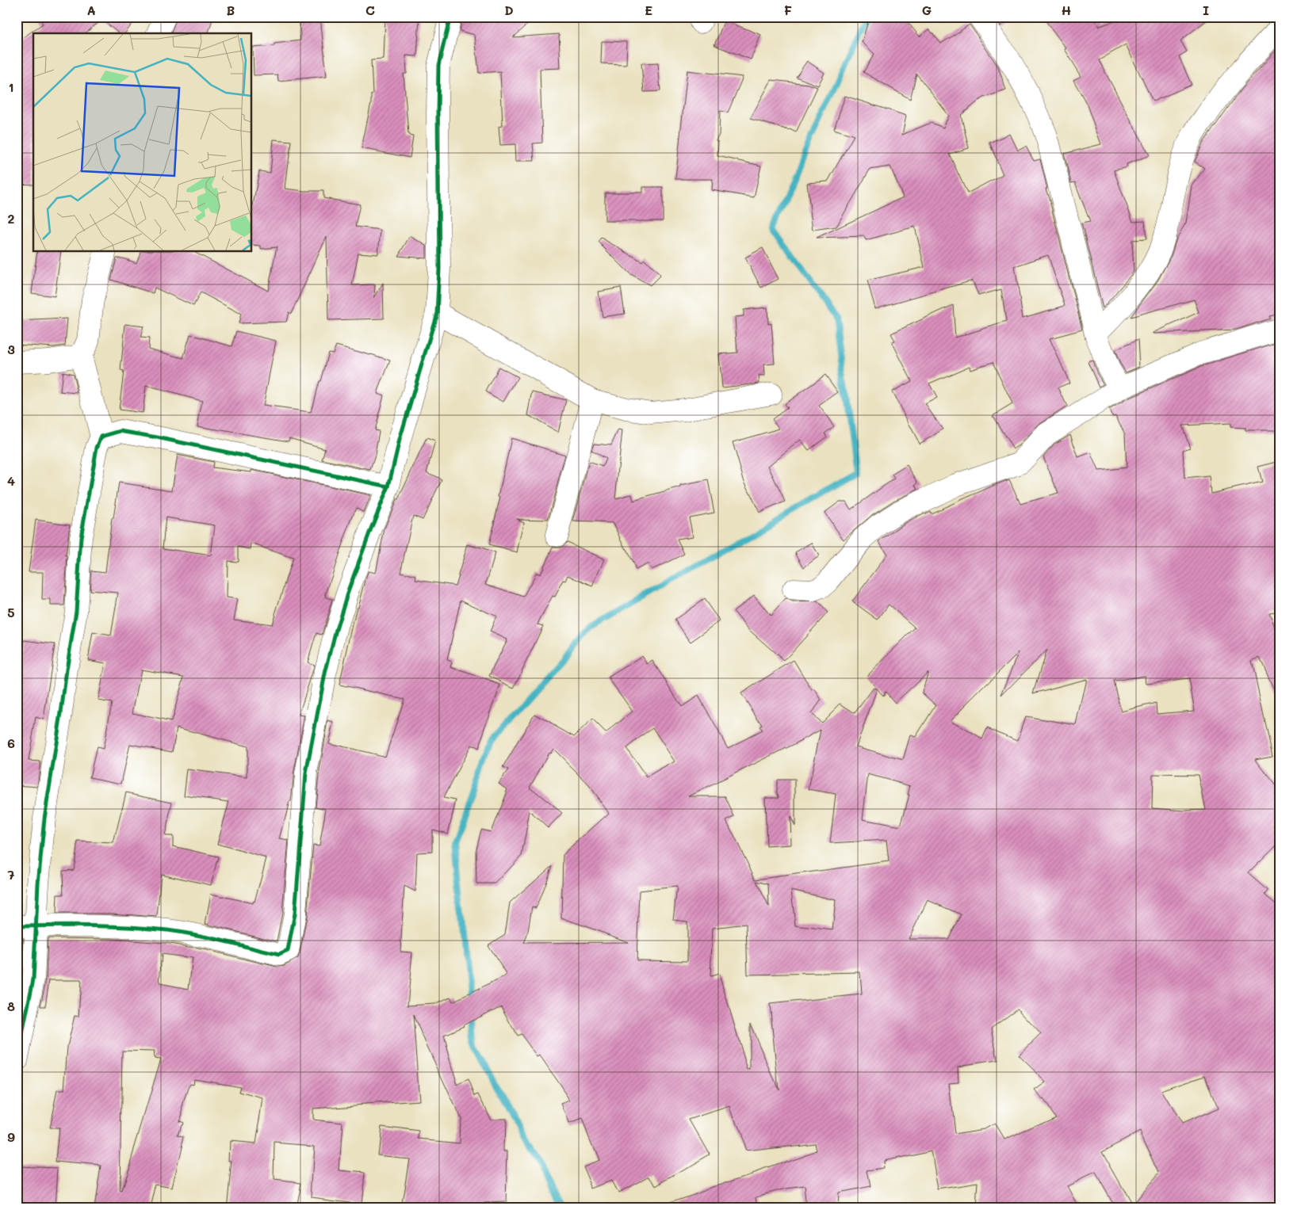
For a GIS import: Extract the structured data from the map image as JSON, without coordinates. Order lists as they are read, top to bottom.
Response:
{
  "grid": {
    "columns": [
      "A",
      "B",
      "C",
      "D",
      "E",
      "F",
      "G",
      "H",
      "I"
    ],
    "rows": [
      "1",
      "2",
      "3",
      "4",
      "5",
      "6",
      "7",
      "8",
      "9"
    ]
  }
}
